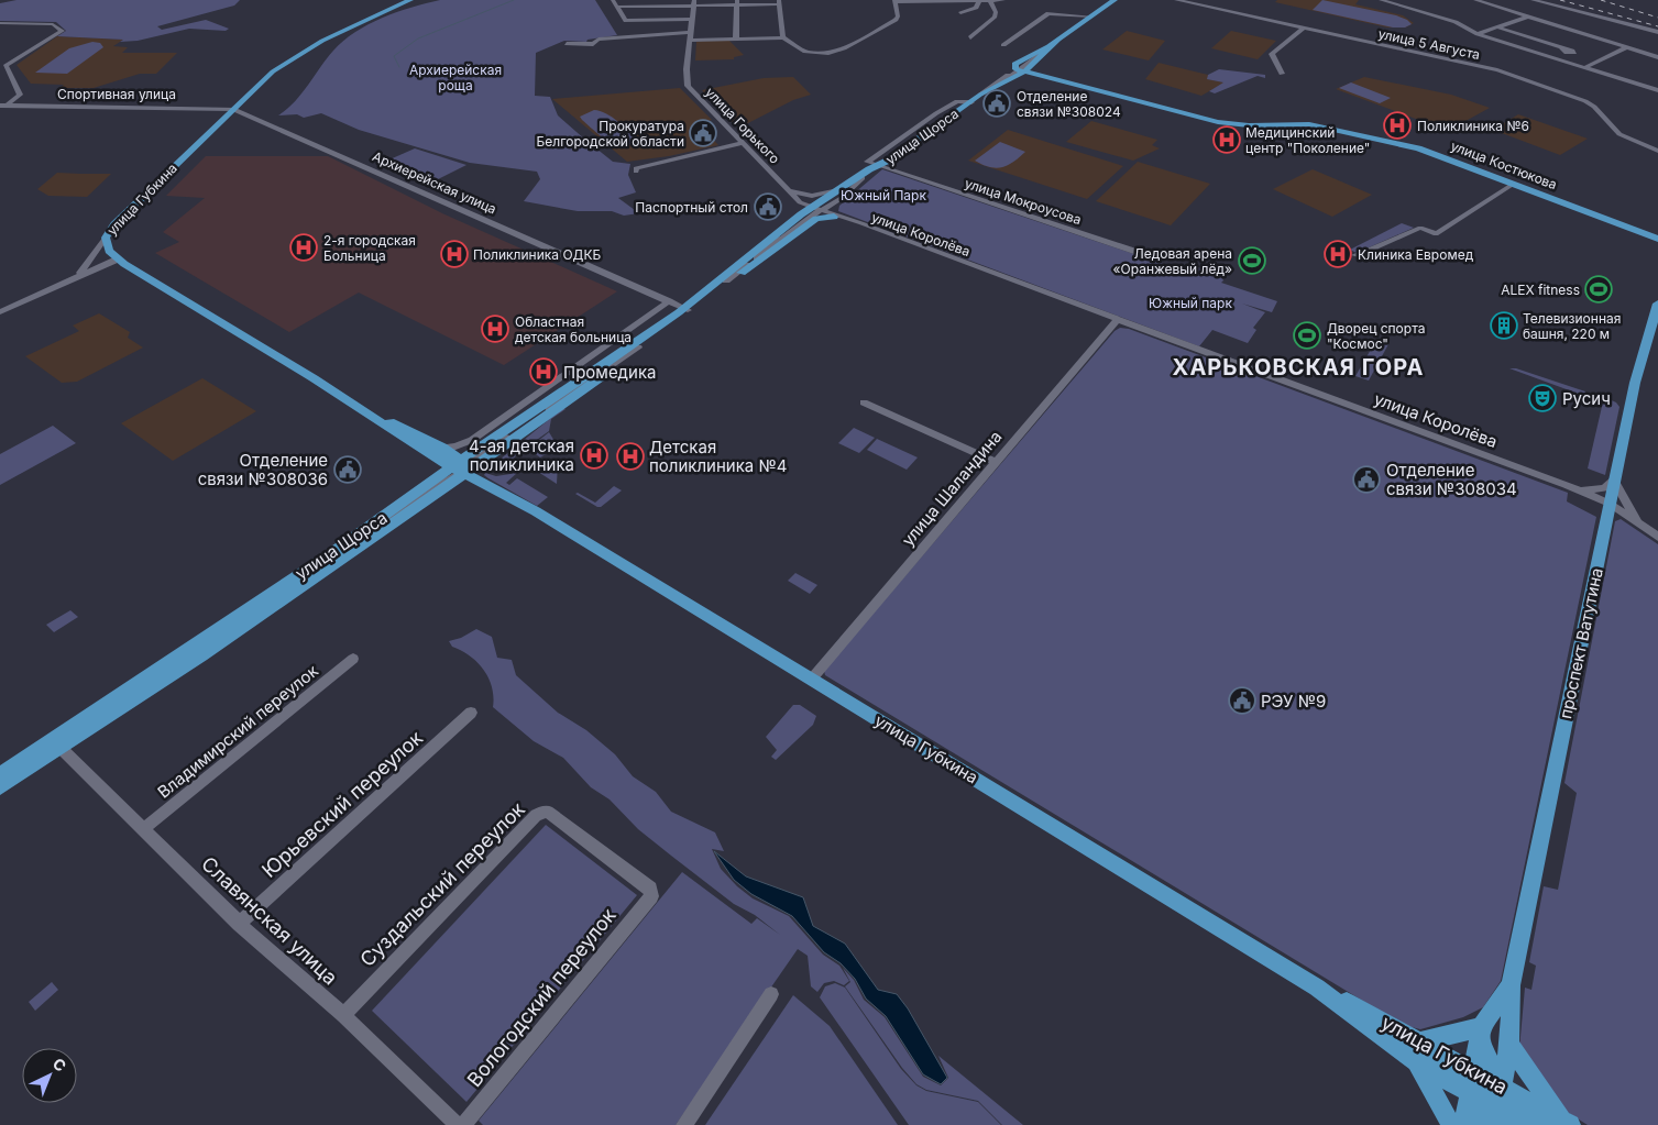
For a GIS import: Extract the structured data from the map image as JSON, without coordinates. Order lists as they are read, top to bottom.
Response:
{
  "streets": {
    "main road": [
      "улица Щорса",
      "улица Костюкова",
      "улица Губкина",
      "проспект Ватутина"
    ],
    "street": [
      "улица 5 Августа",
      "Спортивная улица",
      "улица Горького",
      "Архиерейская улица",
      "улица Мокроусова",
      "улица Королёва",
      "улица Шаландина",
      "Владимирский переулок",
      "Юрьевский переулок",
      "Суздальский переулок",
      "Славянская улица",
      "Вологодский переулок"
    ]
  },
  "crossings": [
    ["Спортивная улица", "Архиерейская улица"],
    ["Спортивная улица", "улица Губкина"],
    ["улица Горького", "улица Щорса"],
    ["улица Горького", "улица Королёва"],
    ["улица Щорса", "улица Костюкова"],
    ["улица Щорса", "Архиерейская улица"],
    ["улица Щорса", "улица Губкина"],
    ["улица Щорса", "улица Мокроусова"],
    ["улица Щорса", "улица Королёва"],
    ["улица Щорса", "Славянская улица"],
    ["Архиерейская улица", "улица Губкина"],
    ["улица Губкина", "улица Шаландина"],
    ["улица Губкина", "проспект Ватутина"],
    ["улица Королёва", "улица Шаландина"],
    ["улица Королёва", "проспект Ватутина"],
    ["Владимирский переулок", "Славянская улица"],
    ["Юрьевский переулок", "Славянская улица"],
    ["Суздальский переулок", "Славянская улица"],
    ["Суздальский переулок", "Вологодский переулок"]
  ],
  "districts": ["ХАРЬКОВСКАЯ ГОРА"],
  "parks": ["Архиерейская роща", "Южный Парк", "Южный парк"],
  "places": {
    "public building": [
      "Отделение связи №308024",
      "Прокуратура Белгородской области",
      "Паспортный стол",
      "Отделение связи №308036",
      "Отделение связи №308034",
      "РЭУ №9"
    ],
    "hospital": [
      "Поликлиника №6",
      "Медицинский центр \"Поколение\"",
      "2-я городская Больница",
      "Поликлиника ОДКБ",
      "Клиника Евромед",
      "Областная детская больница",
      "Промедика",
      "4-ая детская поликлиника",
      "Детская поликлиника №4"
    ],
    "sports": ["Ледовая арена «Оранжевый лёд»", "ALEX fitness", "Дворец спорта \"Космос\""],
    "building": ["Телевизионная башня, 220 м"],
    "theatre": ["Русич"]
  },
  "north": "top right"
}
